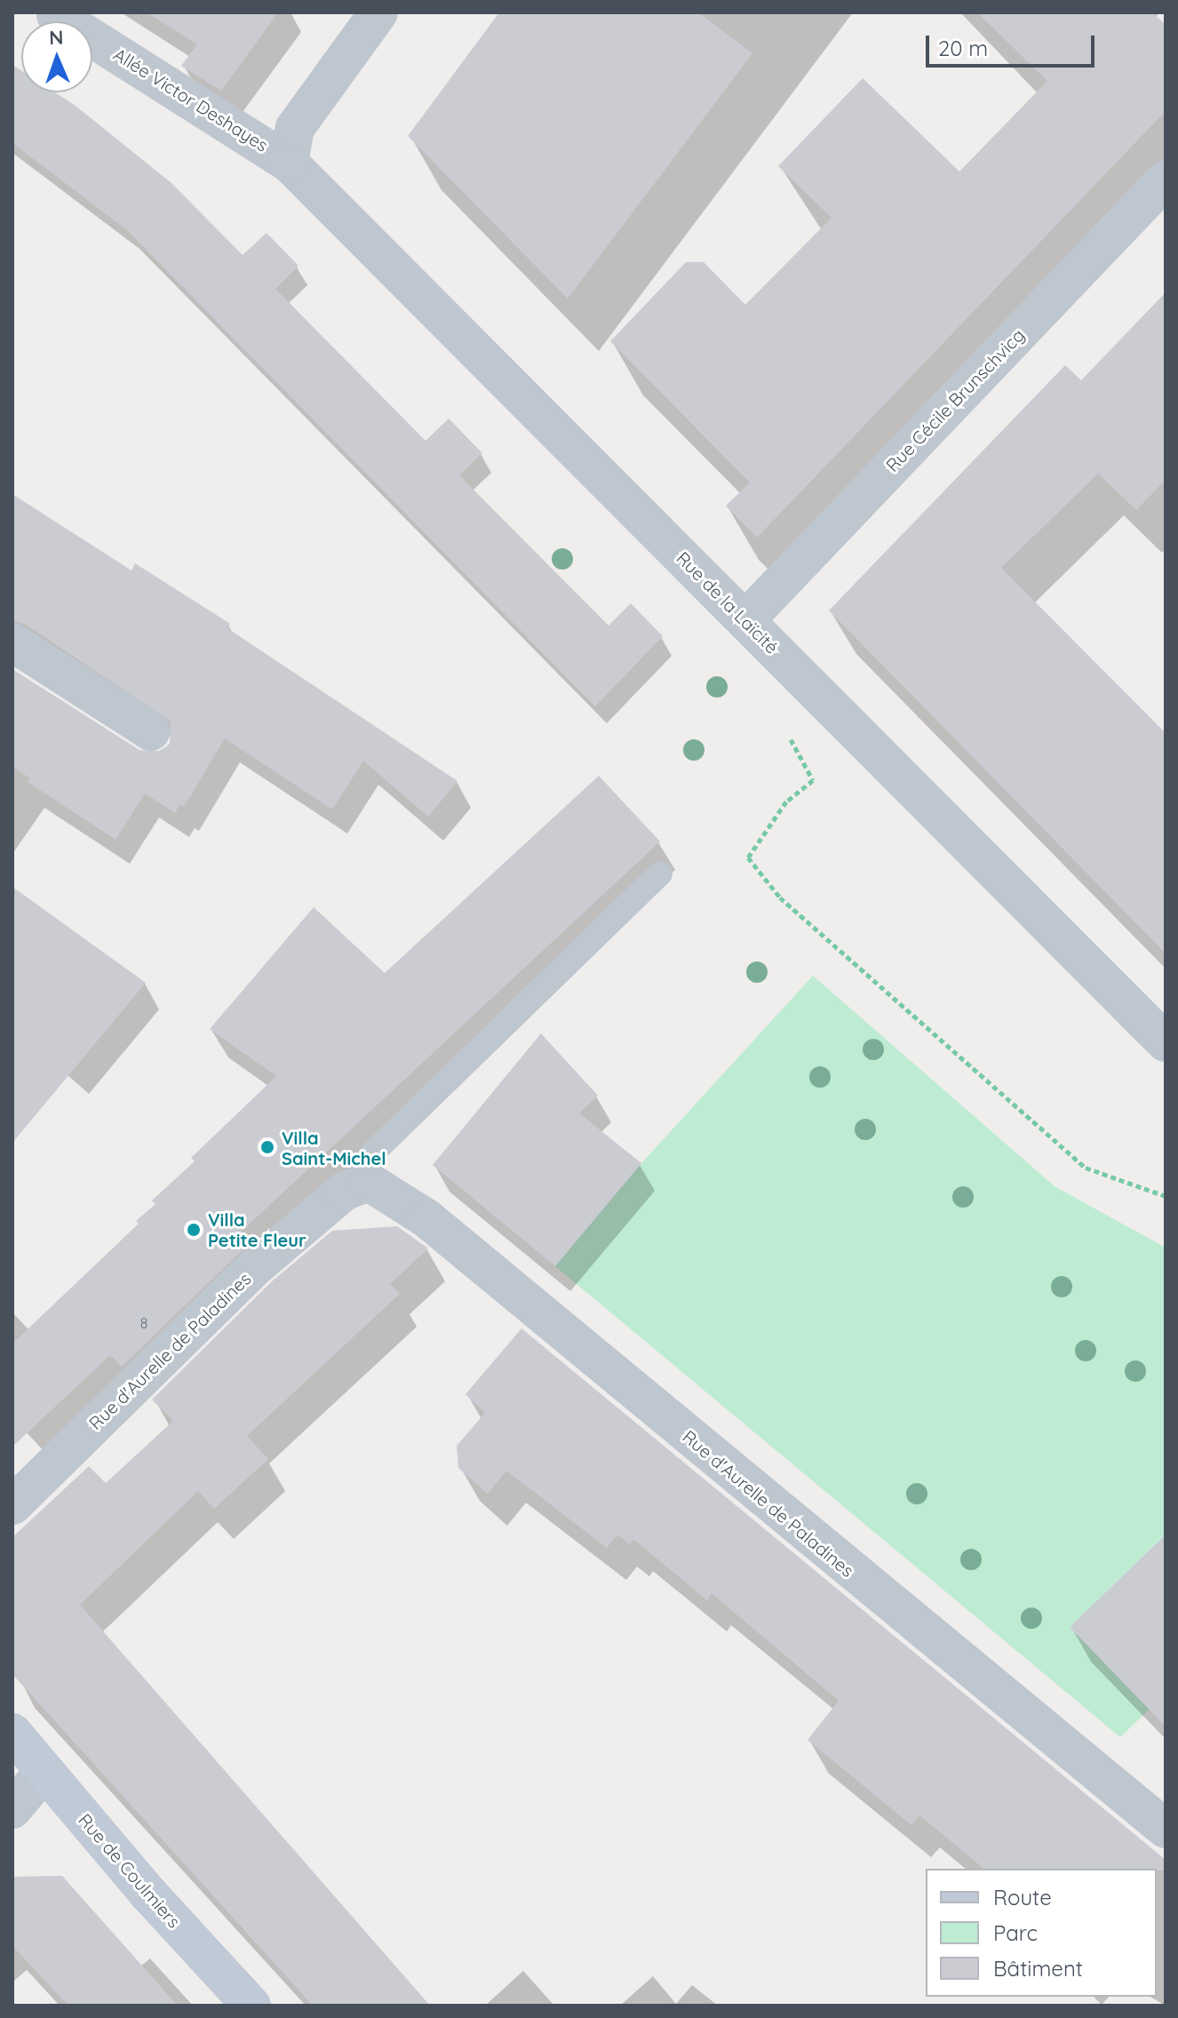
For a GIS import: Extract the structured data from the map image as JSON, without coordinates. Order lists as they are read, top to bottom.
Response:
{
  "streets": {
    "street": [
      "Allée Victor Deshayes",
      "Rue Cécile Brunschvicg",
      "Rue de la Laïcité",
      "Rue d'Aurelle de Paladines",
      "Rue de Coulmiers"
    ]
  },
  "crossings": [
    ["Allée Victor Deshayes", "Rue de la Laïcité"],
    ["Rue Cécile Brunschvicg", "Rue de la Laïcité"]
  ],
  "places": ["Villa Saint-Michel", "Villa Petite Fleur"],
  "house_numbers": ["8"],
  "legend": ["Route", "Parc", "Bâtiment"],
  "scale_bar": "20 m",
  "north": "top"
}
